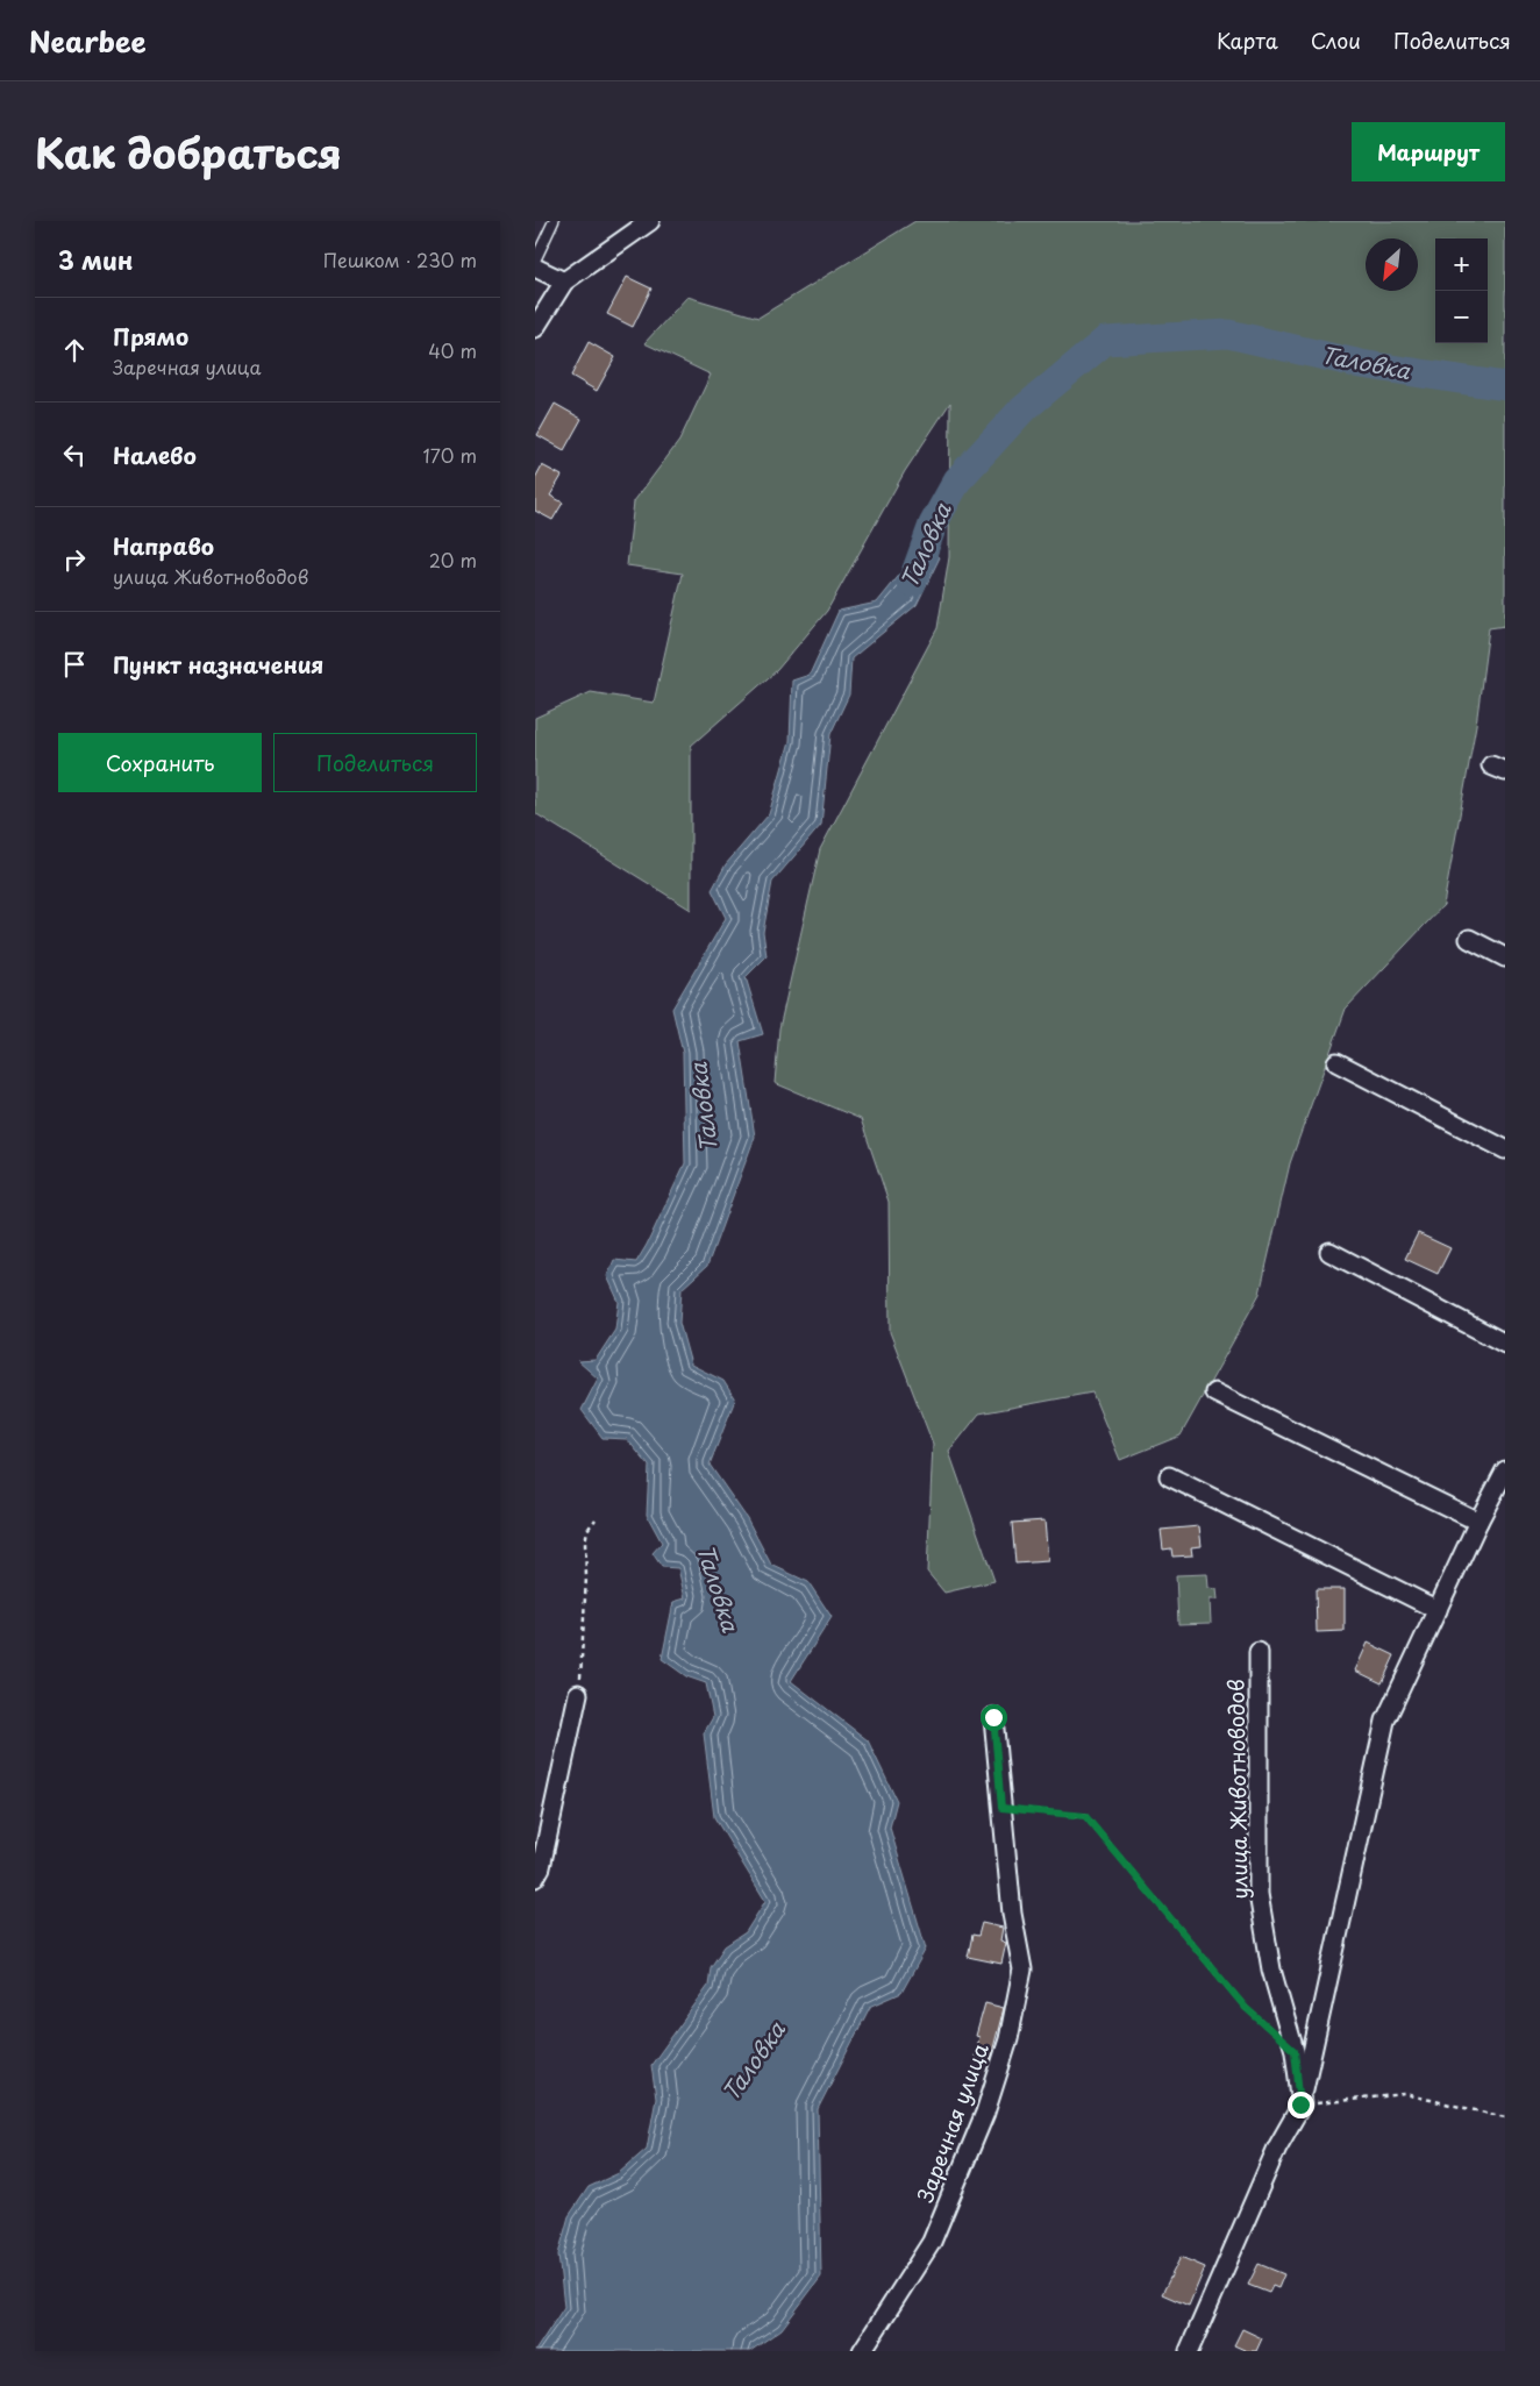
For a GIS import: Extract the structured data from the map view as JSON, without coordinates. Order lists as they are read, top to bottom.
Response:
{
  "streets": {
    "street": ["улица Животноводов", "Заречная улица"]
  },
  "water": ["Таловка"],
  "north": "bottom left",
  "page": {
    "header": "Nearbee",
    "nav": ["Карта", "Слои", "Поделиться"],
    "title": "Как добраться",
    "buttons": [
      "Маршрут",
      ["Сохранить", "Поделиться"]
    ],
    "heading": ["3 мин", "Пешком · 230 m"],
    "map_buttons": ["+", "−"],
    "list": [
      ["Прямо", "Заречная улица", "40 m"],
      ["Налево", "170 m"],
      ["Направо", "улица Животноводов", "20 m"],
      "Пункт назначения"
    ]
  }
}
